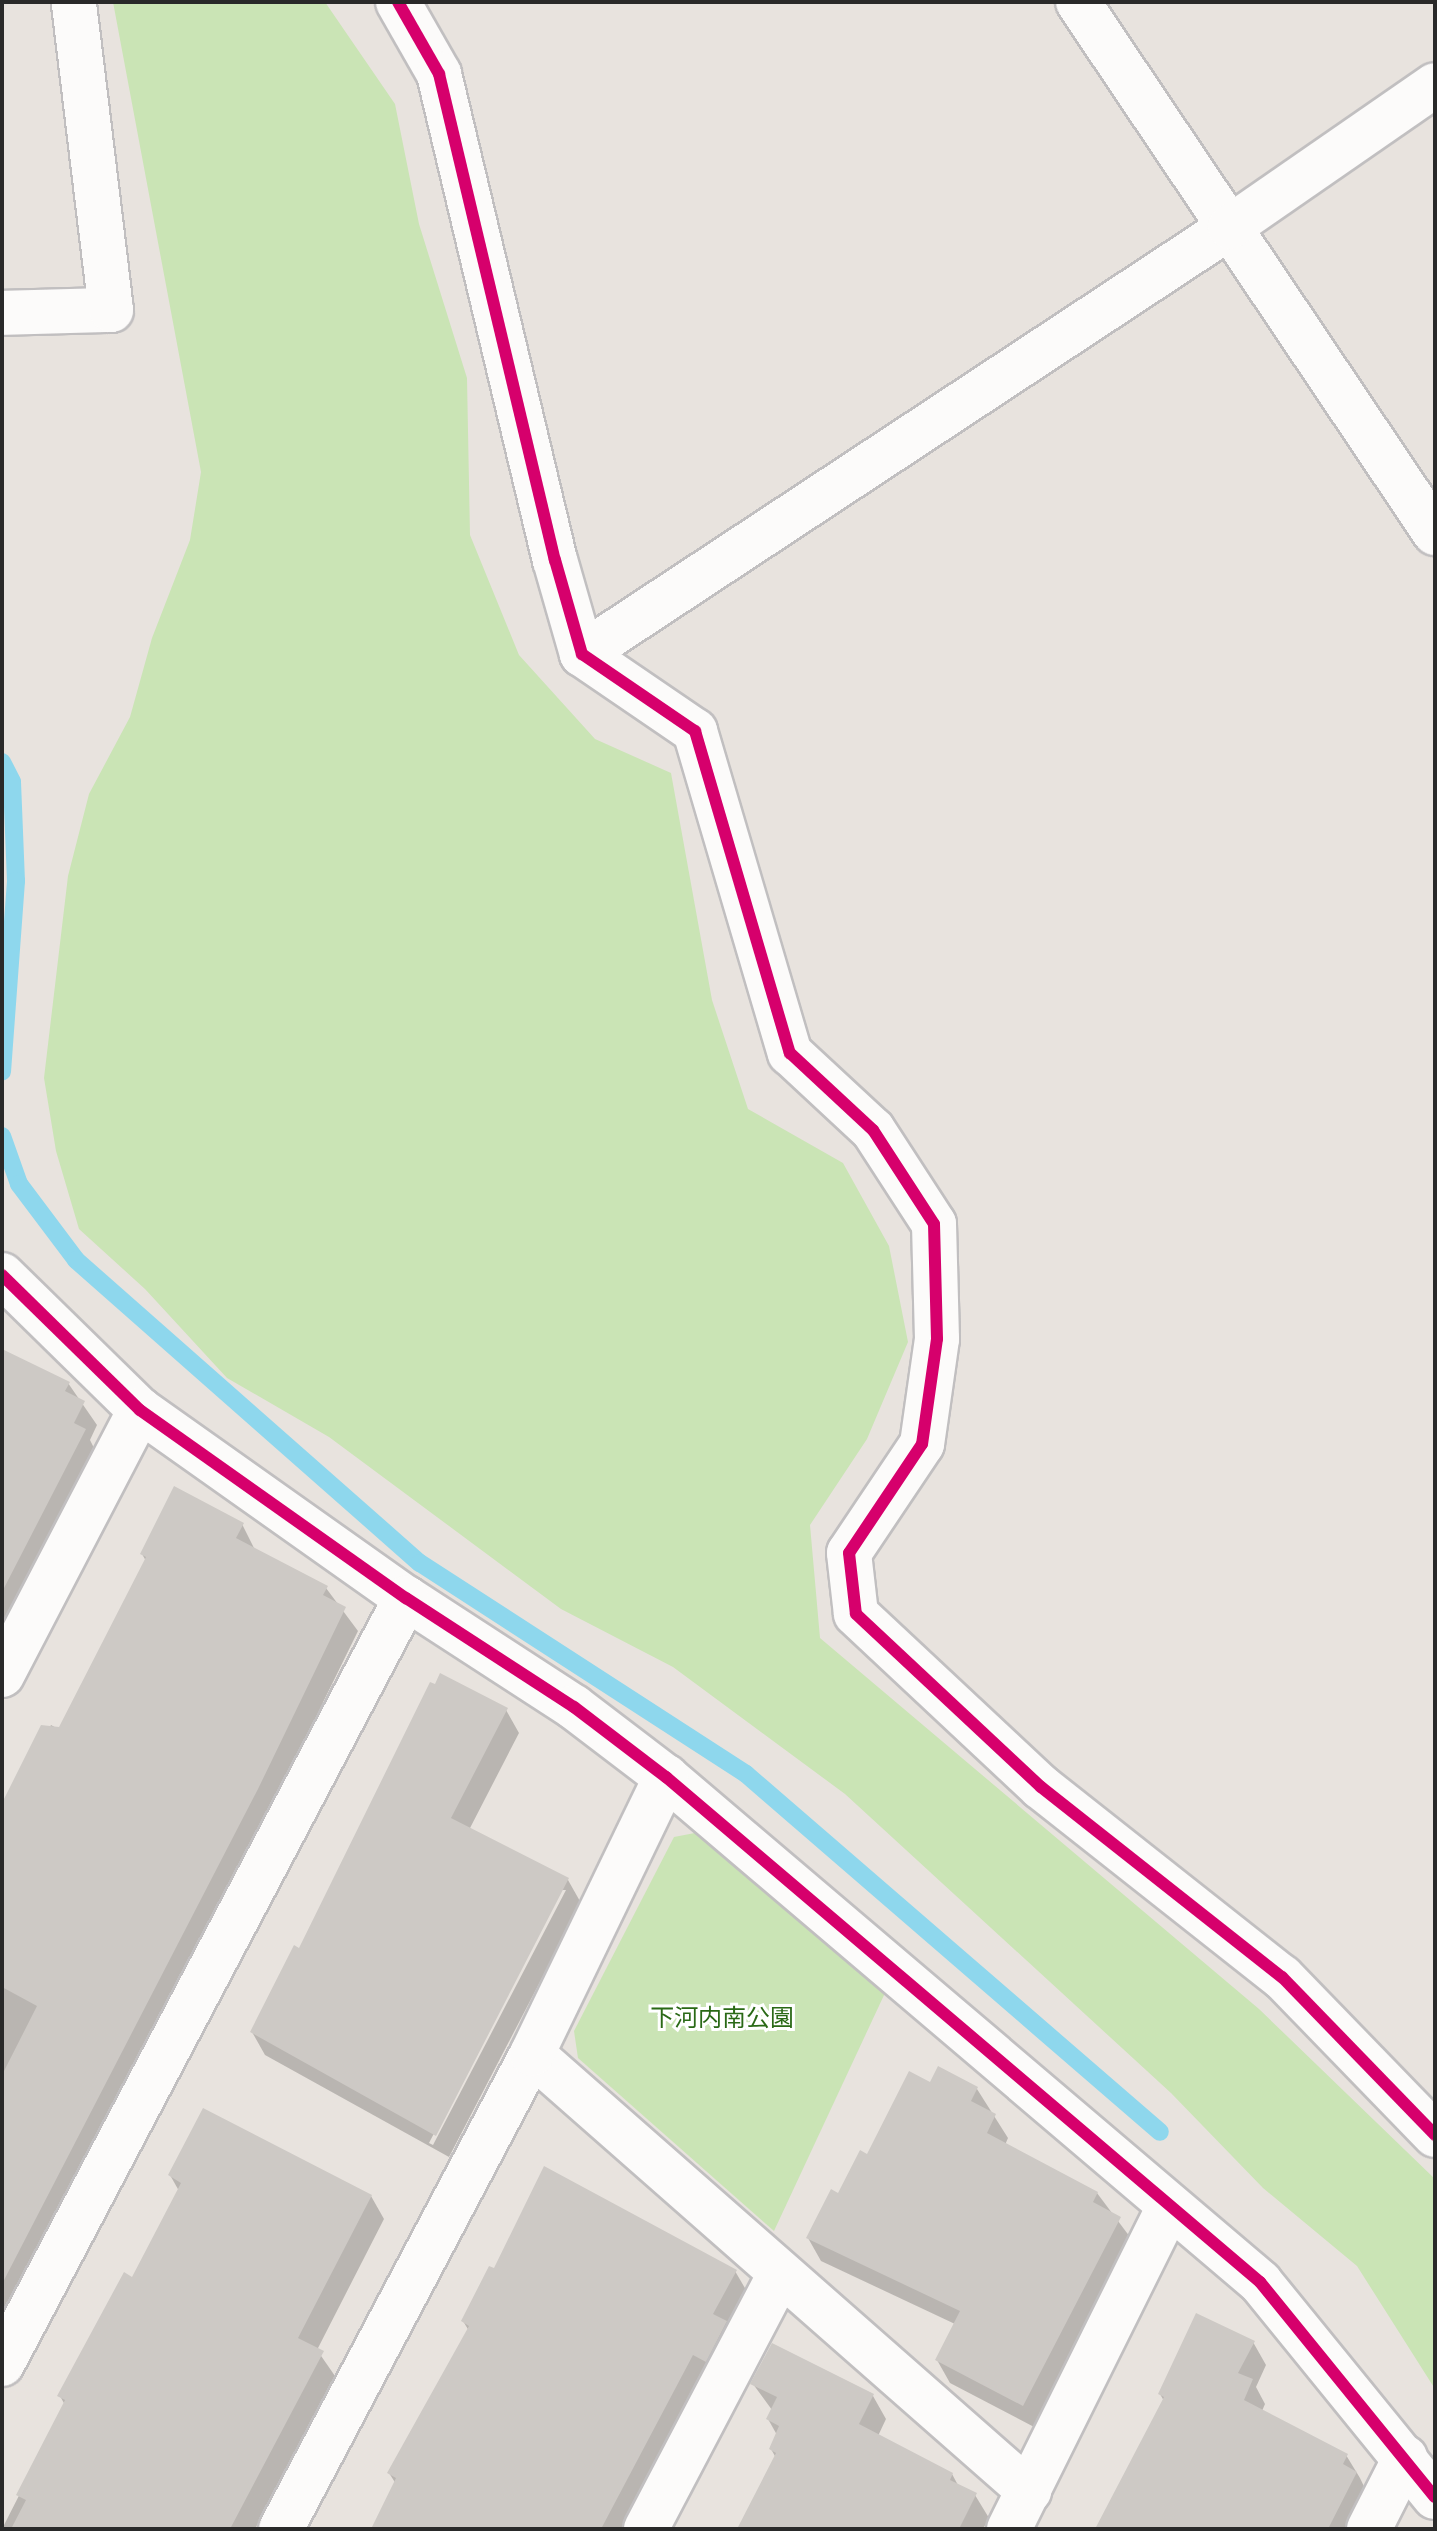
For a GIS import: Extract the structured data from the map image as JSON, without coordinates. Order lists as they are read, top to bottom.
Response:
{
  "parks": ["下河内南公園"]
}
